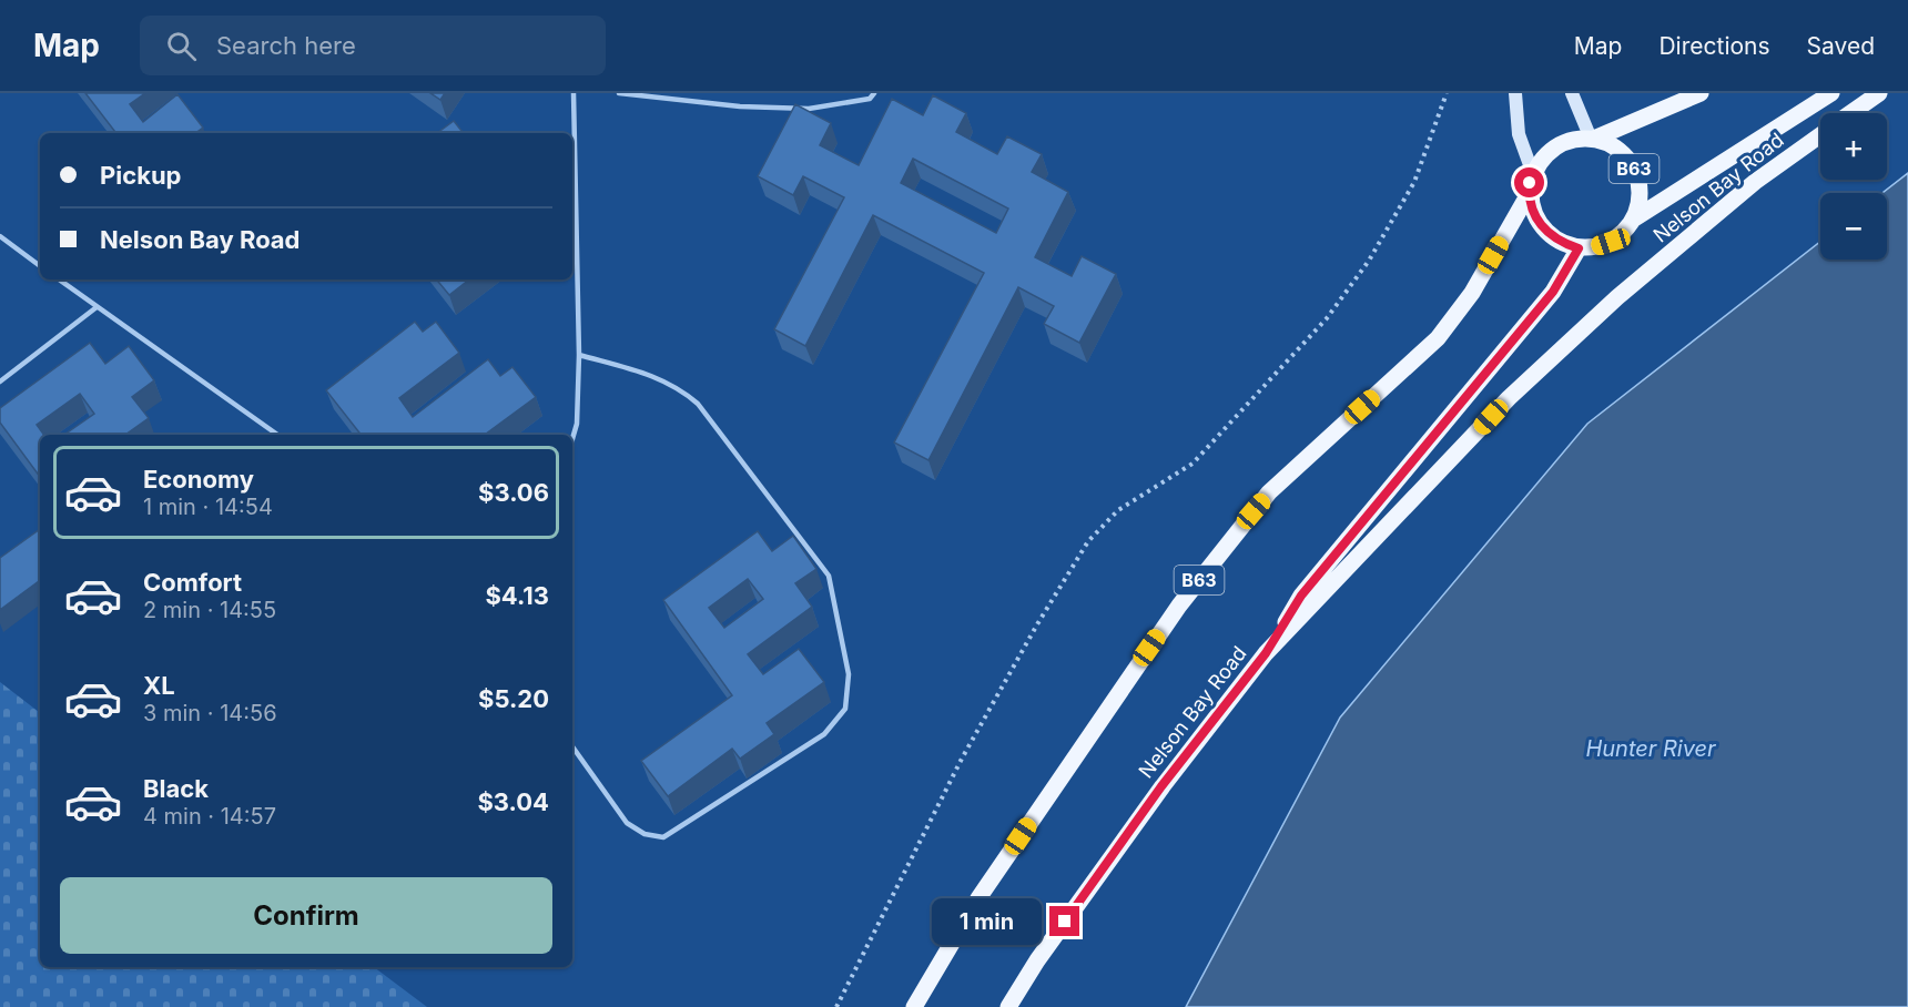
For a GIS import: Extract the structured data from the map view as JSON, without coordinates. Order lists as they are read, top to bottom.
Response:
{
  "streets": {
    "main road": ["B63", "Nelson Bay Road"]
  },
  "water": ["Hunter River"],
  "page": {
    "header": "Map",
    "search": "Search here",
    "nav": ["Map", "Directions", "Saved"],
    "map_buttons": ["+", "−"],
    "banner": ["Pickup", "Nelson Bay Road"],
    "list": [
      {
        "name": "Economy",
        "note": "1 min · 14:54",
        "value": "$3.06"
      },
      {
        "name": "Comfort",
        "note": "2 min · 14:55",
        "value": "$4.13"
      },
      {
        "name": "XL",
        "note": "3 min · 14:56",
        "value": "$5.20"
      },
      {
        "name": "Black",
        "note": "4 min · 14:57",
        "value": "$3.04"
      }
    ],
    "buttons": "Confirm",
    "bubble": "1 min"
  }
}
